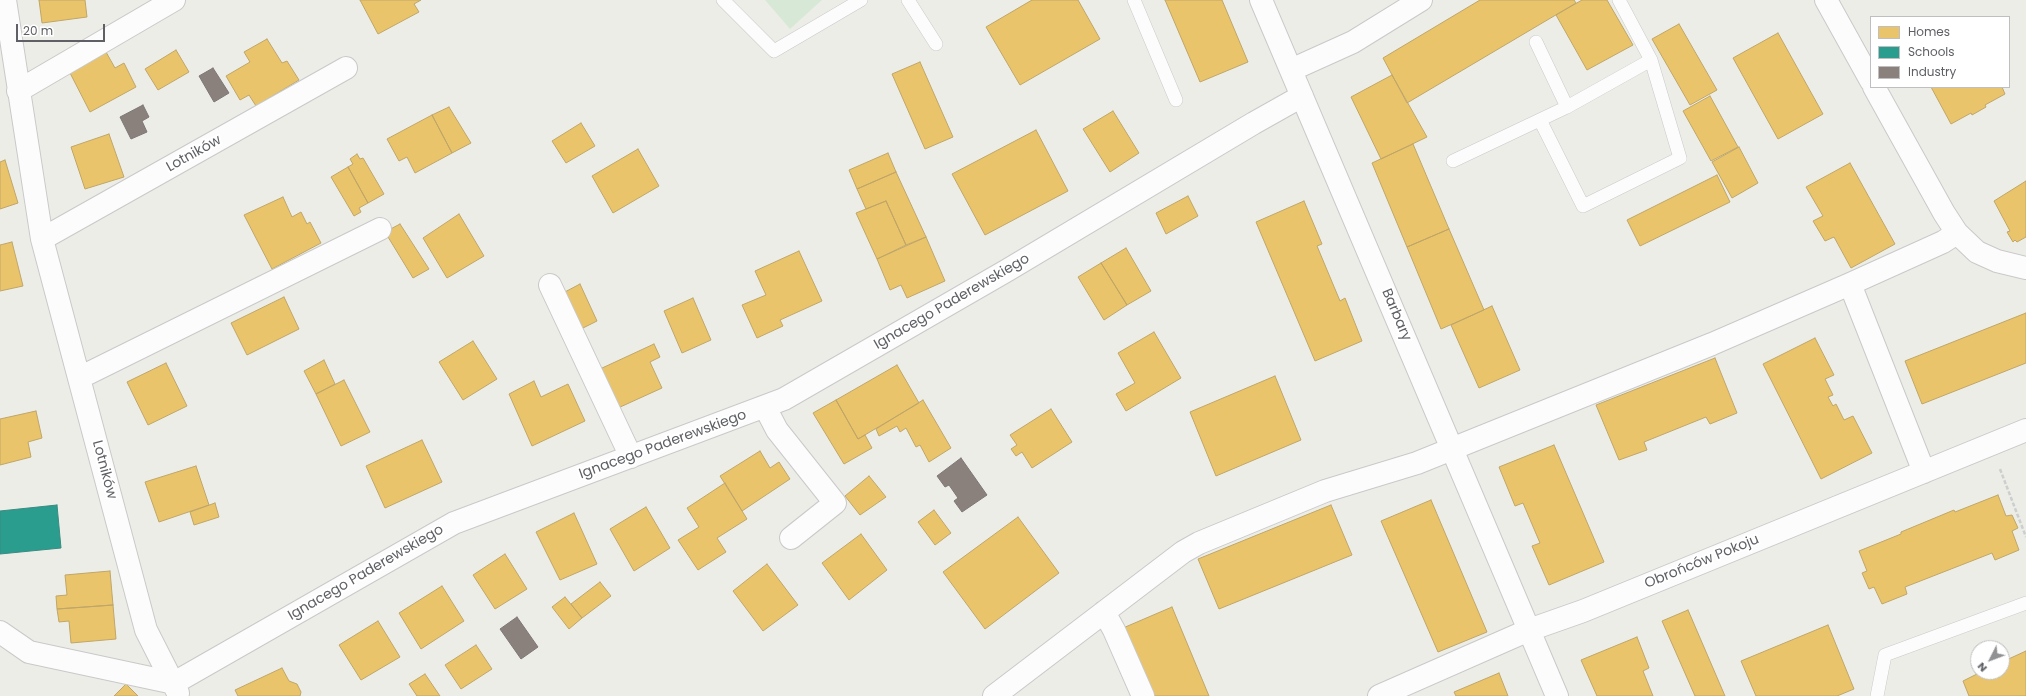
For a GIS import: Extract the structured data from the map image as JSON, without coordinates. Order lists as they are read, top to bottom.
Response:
{
  "streets": {
    "street": [
      "Lotników",
      "Ignacego Paderewskiego",
      "Barbary",
      "Obrońców Pokoju"
    ]
  },
  "crossings": [
    ["Lotników", "Ignacego Paderewskiego"],
    ["Ignacego Paderewskiego", "Barbary"],
    ["Barbary", "Obrońców Pokoju"]
  ],
  "legend": ["Homes", "Schools", "Industry"],
  "scale_bar": "20 m",
  "north": "bottom left"
}
